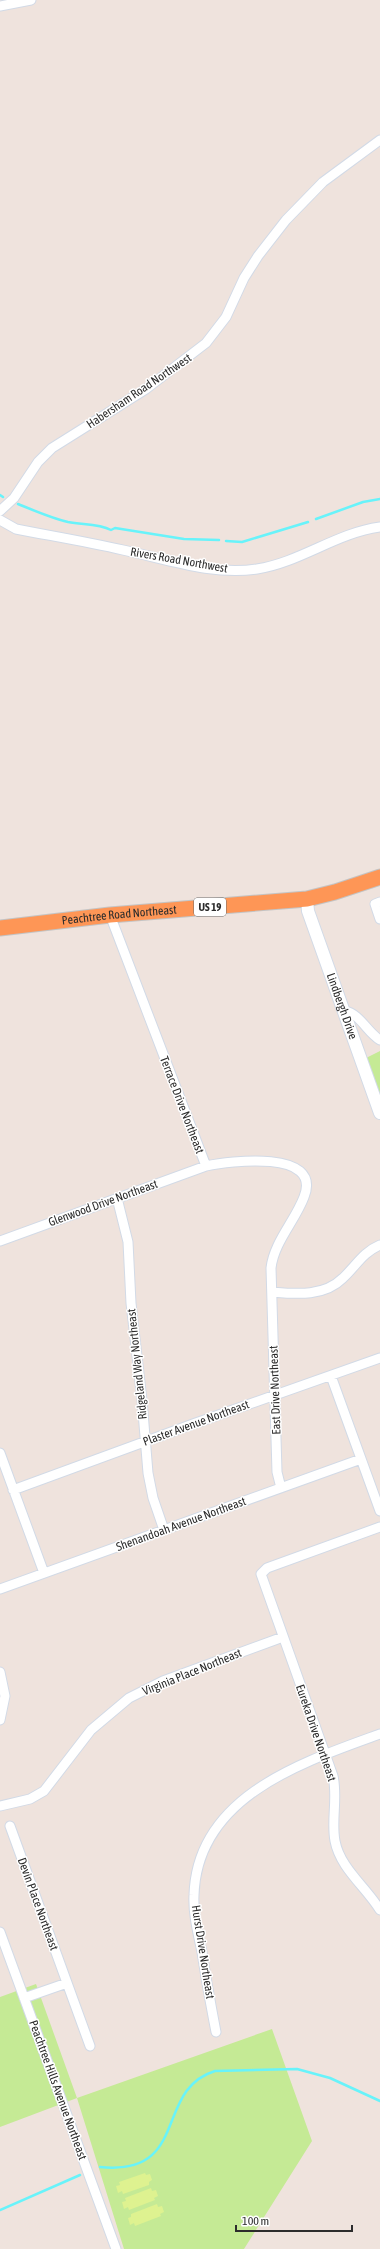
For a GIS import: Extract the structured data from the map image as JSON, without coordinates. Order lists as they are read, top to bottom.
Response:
{
  "streets": {
    "highway": ["US 19", "Peachtree Road Northeast"],
    "main road": ["Lindbergh Drive"],
    "street": [
      "Habersham Road Northwest",
      "Rivers Road Northwest",
      "Terrace Drive Northeast",
      "Glenwood Drive Northeast",
      "Ridgeland Way Northeast",
      "East Drive Northeast",
      "Plaster Avenue Northeast",
      "Shenandoah Avenue Northeast",
      "Virginia Place Northeast",
      "Eureka Drive Northeast",
      "Devin Place Northeast",
      "Hurst Drive Northeast",
      "Peachtree Hills Avenue Northeast"
    ]
  },
  "crossings": [
    ["Peachtree Road Northeast", "Lindbergh Drive"],
    ["Peachtree Road Northeast", "Terrace Drive Northeast"],
    ["Terrace Drive Northeast", "Glenwood Drive Northeast"],
    ["Terrace Drive Northeast", "East Drive Northeast"],
    ["Glenwood Drive Northeast", "Ridgeland Way Northeast"],
    ["Ridgeland Way Northeast", "Plaster Avenue Northeast"],
    ["Ridgeland Way Northeast", "Shenandoah Avenue Northeast"],
    ["East Drive Northeast", "Plaster Avenue Northeast"],
    ["East Drive Northeast", "Shenandoah Avenue Northeast"],
    ["Virginia Place Northeast", "Eureka Drive Northeast"],
    ["Eureka Drive Northeast", "Hurst Drive Northeast"]
  ],
  "scale_bar": "100 m"
}
